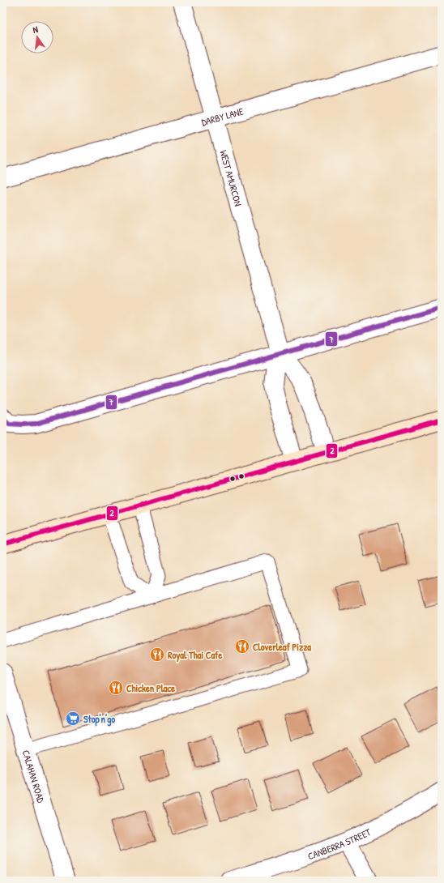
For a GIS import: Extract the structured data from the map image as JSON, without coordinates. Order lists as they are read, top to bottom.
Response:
{
  "streets": {
    "street": [
      "DARBY LANE",
      "WEST AMURCON",
      "CALAHAN ROAD",
      "CANBERRA STREET"
    ]
  },
  "crossings": [
    ["DARBY LANE", "WEST AMURCON"]
  ],
  "places": {
    "restaurant": ["Cloverleaf Pizza", "Royal Thai Cafe", "Chicken Place"],
    "supermarket": ["Stop'n'go"]
  },
  "lines": ["transit line 7", "transit line 2"],
  "north": "top"
}
